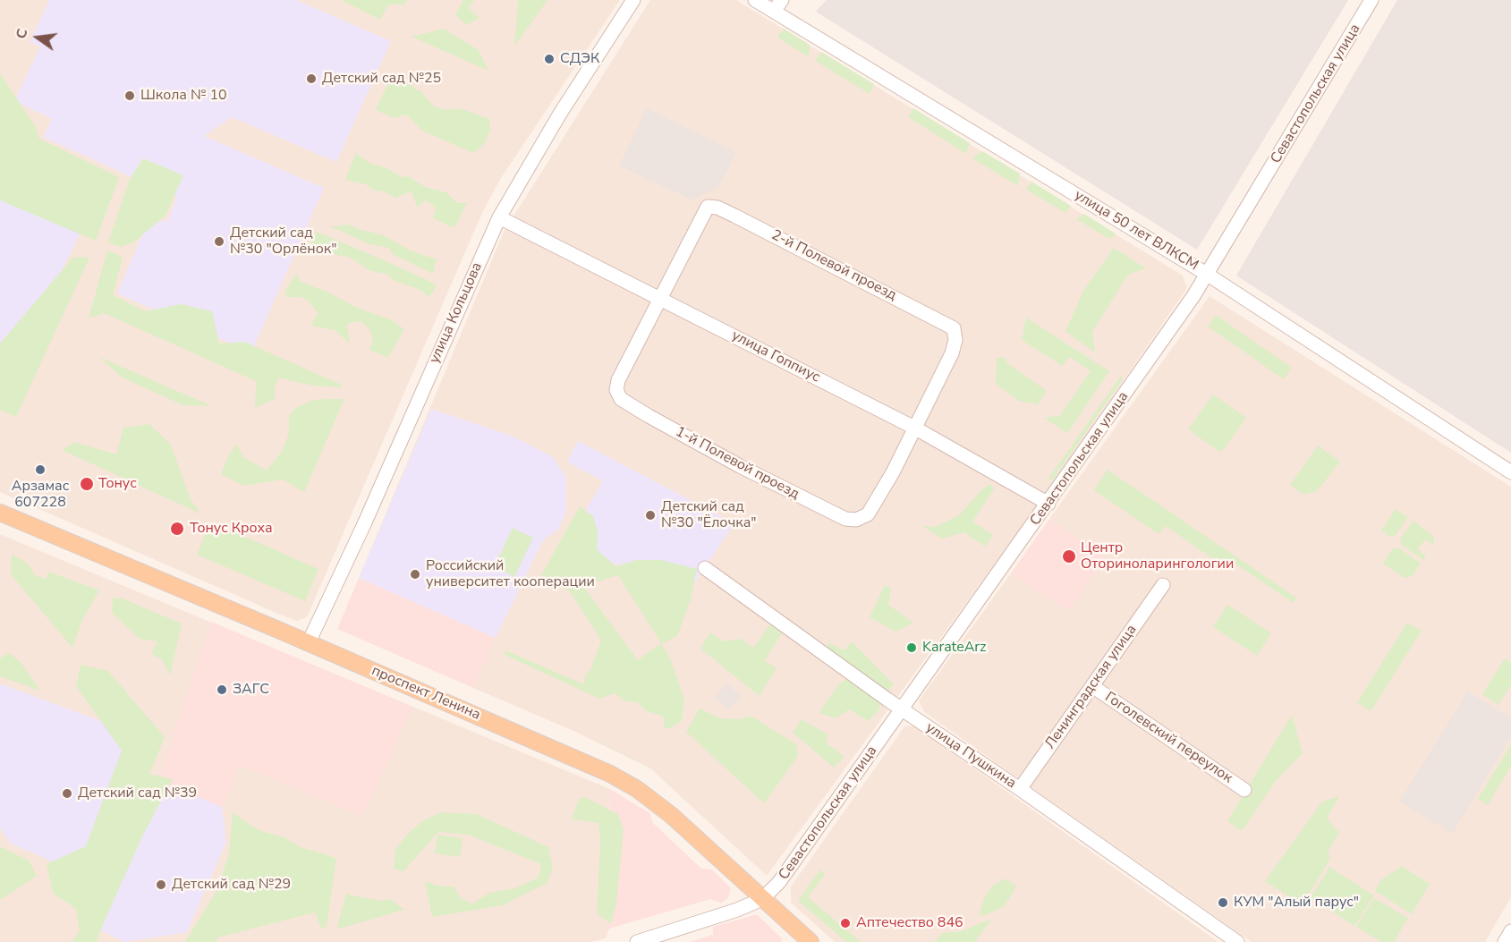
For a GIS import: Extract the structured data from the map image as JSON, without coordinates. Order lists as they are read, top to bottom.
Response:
{
  "streets": {
    "main road": ["проспект Ленина"],
    "street": [
      "Севастопольская улица",
      "улица 50 лет ВЛКСМ",
      "2-й Полевой проезд",
      "улица Кольцова",
      "улица Гоппиус",
      "1-й Полевой проезд",
      "Ленинградская улица",
      "Гоголевский переулок",
      "улица Пушкина"
    ]
  },
  "crossings": [
    ["Севастопольская улица", "улица 50 лет ВЛКСМ"],
    ["Севастопольская улица", "улица Гоппиус"],
    ["Севастопольская улица", "проспект Ленина"],
    ["Севастопольская улица", "улица Пушкина"],
    ["2-й Полевой проезд", "улица Гоппиус"],
    ["2-й Полевой проезд", "1-й Полевой проезд"],
    ["улица Кольцова", "улица Гоппиус"],
    ["улица Кольцова", "проспект Ленина"],
    ["улица Гоппиус", "1-й Полевой проезд"],
    ["Ленинградская улица", "Гоголевский переулок"],
    ["Ленинградская улица", "улица Пушкина"]
  ],
  "places": [
    "СДЭК",
    "Детский сад №25",
    "Школа № 10",
    "Детский сад №30 \"Орлёнок\"",
    "Арзамас 607228",
    "Тонус",
    "Детский сад №30 \"Ёлочка\"",
    "Тонус Кроха",
    "Центр Оториноларингологии",
    "Российский университет кооперации",
    "KarateArz",
    "ЗАГС",
    "Детский сад №39",
    "Детский сад №29",
    "КУМ \"Алый парус\"",
    "Аптечество 846"
  ],
  "north": "left"
}
